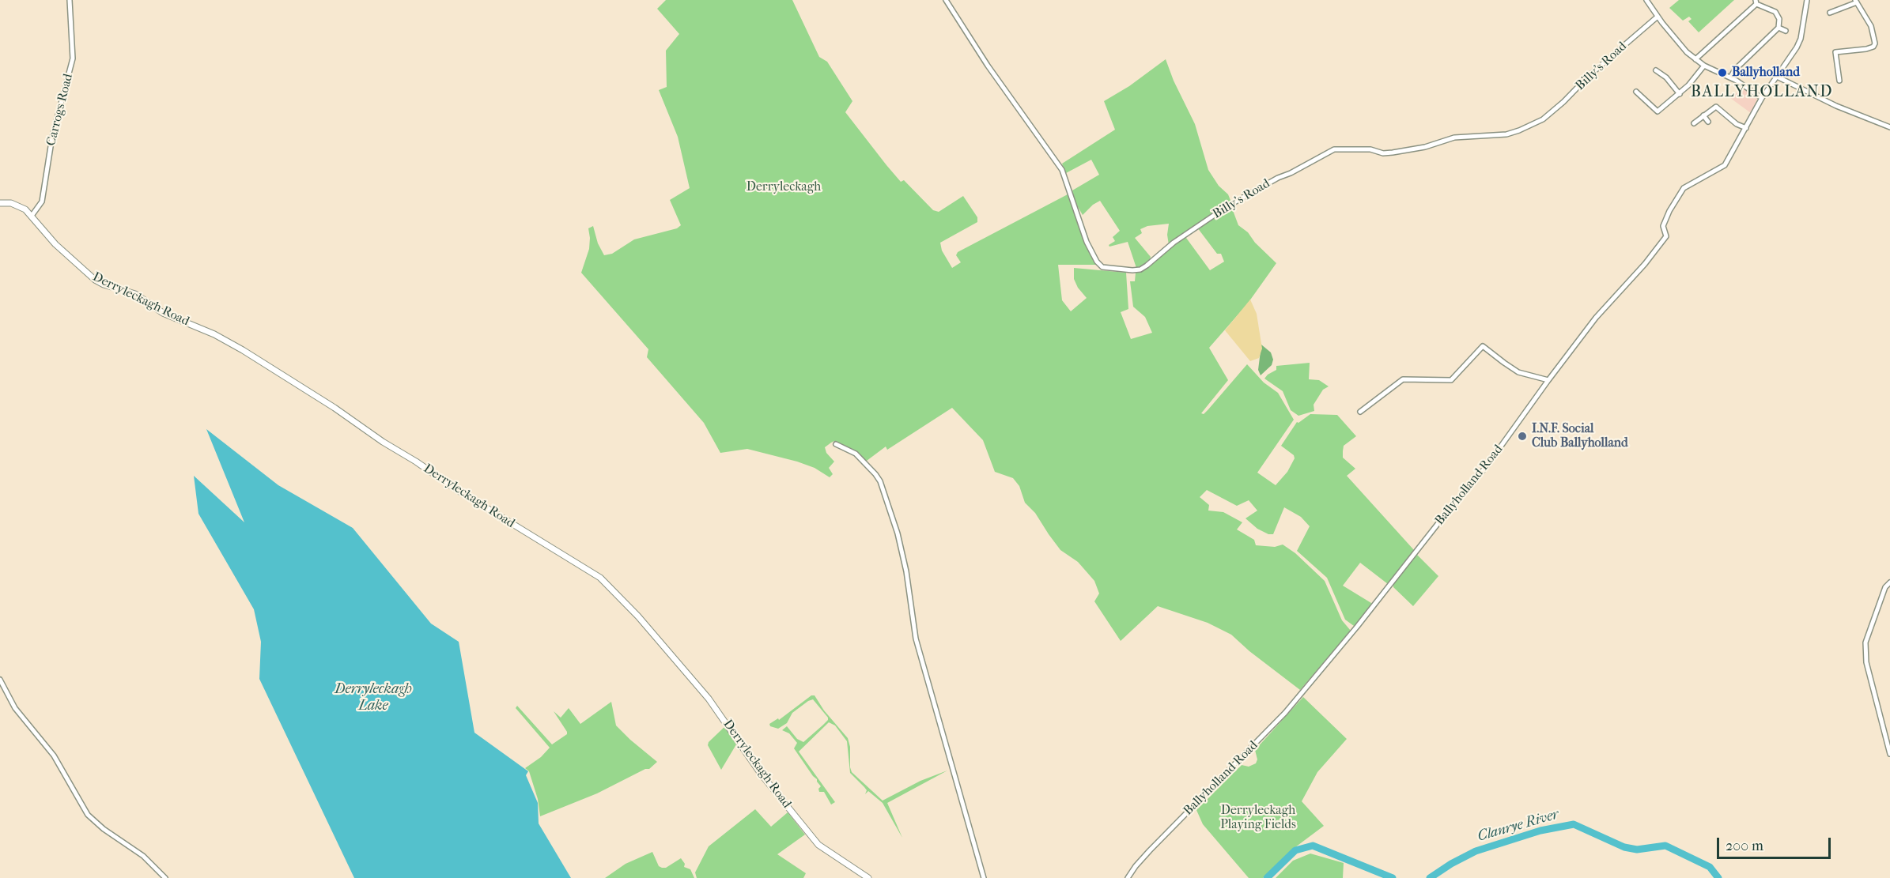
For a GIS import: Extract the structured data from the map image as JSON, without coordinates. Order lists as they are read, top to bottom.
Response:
{
  "streets": {
    "street": [
      "Billy's Road",
      "Carrogs Road",
      "Derryleckagh Road",
      "Ballyholland Road"
    ]
  },
  "crossings": [
    ["Carrogs Road", "Derryleckagh Road"]
  ],
  "districts": ["BALLYHOLLAND"],
  "water": ["Derryleckagh Lake", "Clanrye River"],
  "parks": ["Derryleckagh", "Derryleckagh Playing Fields"],
  "places": ["Ballyholland", "I.N.F. Social Club Ballyholland"],
  "scale_bar": "200 m"
}
